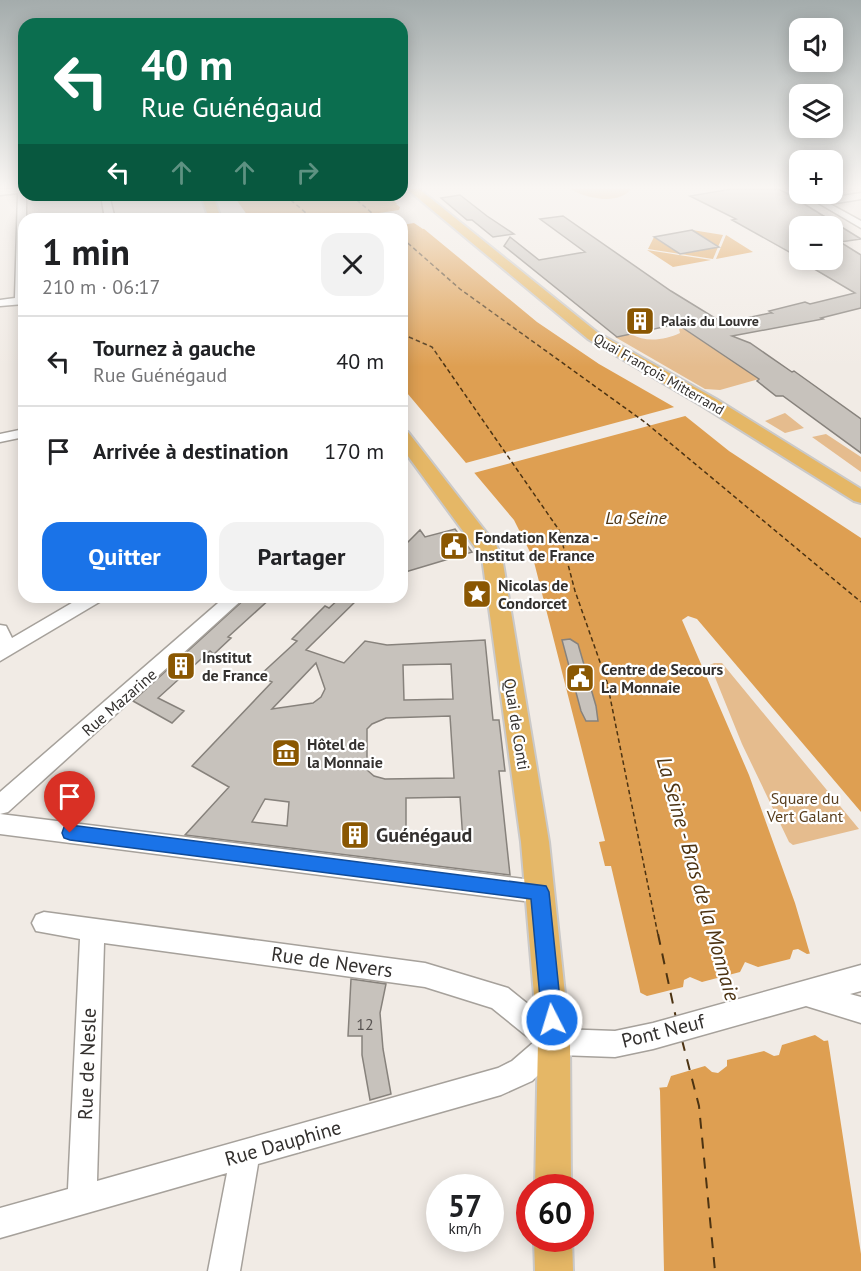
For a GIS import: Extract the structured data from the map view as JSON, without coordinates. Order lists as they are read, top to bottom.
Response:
{
  "streets": {
    "main road": ["Quai François Mitterrand", "Quai de Conti"],
    "street": [
      "Rue Mazarine",
      "Rue de Nevers",
      "Pont Neuf",
      "Rue de Nesle",
      "Rue Dauphine"
    ]
  },
  "crossings": [
    ["Quai de Conti", "Rue de Nevers"],
    ["Quai de Conti", "Pont Neuf"],
    ["Quai de Conti", "Rue Dauphine"],
    ["Rue de Nevers", "Pont Neuf"],
    ["Rue de Nevers", "Rue de Nesle"],
    ["Rue de Nevers", "Rue Dauphine"],
    ["Pont Neuf", "Rue Dauphine"],
    ["Rue de Nesle", "Rue Dauphine"]
  ],
  "water": ["La Seine", "La Seine - Bras de la Monnaie"],
  "parks": ["Square du Vert Galant"],
  "places": {
    "building": ["Palais du Louvre", "Institut de France", "Guénégaud"],
    "public building": ["Fondation Kenza - Institut de France", "Centre de Secours La Monnaie"],
    "place": ["Nicolas de Condorcet"],
    "museum": ["Hôtel de la Monnaie"]
  },
  "house_numbers": ["12"],
  "page": {
    "map_buttons": ["+", "−"],
    "turn": ["40 m", "Rue Guénégaud"],
    "heading": ["1 min", "210 m · 06:17"],
    "list": [
      {
        "name": "Tournez à gauche",
        "note": "Rue Guénégaud",
        "value": "40 m"
      },
      {
        "name": "Arrivée à destination",
        "value": "170 m"
      }
    ],
    "buttons": ["Quitter", "Partager"],
    "speed": "57 km/h",
    "limit": "60"
  }
}
